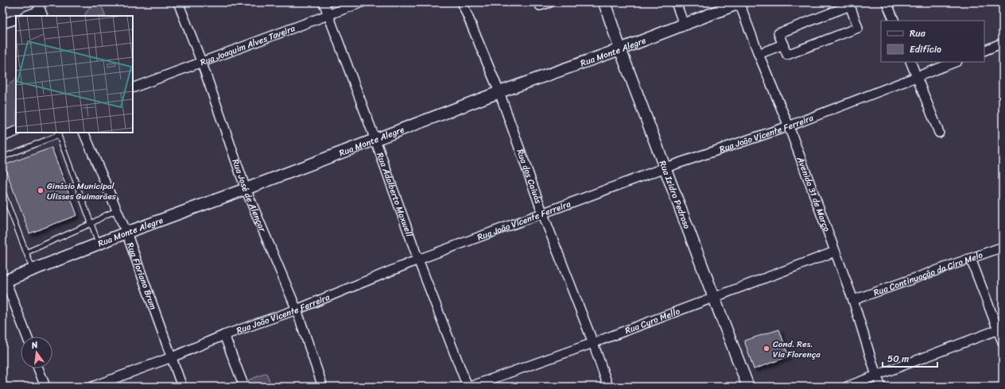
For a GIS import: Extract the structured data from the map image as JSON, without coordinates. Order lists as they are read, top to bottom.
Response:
{
  "streets": {
    "street": [
      "Rua Joaquim Alves Taveira",
      "Rua Monte Alegre",
      "Rua João Vicente Ferreira",
      "Rua dos Caiuás",
      "Avenida 31 de Março",
      "Rua José de Alençar",
      "Rua Adalberto Maxwell",
      "Rua Izidro Pedroso",
      "Rua Continuação da Ciro Melo",
      "Rua Floriano Brum",
      "Rua Cyro Mello"
    ]
  },
  "crossings": [
    ["Rua Joaquim Alves Taveira", "Rua José de Alençar"],
    ["Rua Joaquim Alves Taveira", "Rua Adalberto Maxwell"],
    ["Rua Monte Alegre", "Rua dos Caiuás"],
    ["Rua Monte Alegre", "Avenida 31 de Março"],
    ["Rua Monte Alegre", "Rua José de Alençar"],
    ["Rua Monte Alegre", "Rua Adalberto Maxwell"],
    ["Rua Monte Alegre", "Rua Izidro Pedroso"],
    ["Rua Monte Alegre", "Rua Floriano Brum"],
    ["Rua João Vicente Ferreira", "Rua dos Caiuás"],
    ["Rua João Vicente Ferreira", "Avenida 31 de Março"],
    ["Rua João Vicente Ferreira", "Rua José de Alençar"],
    ["Rua João Vicente Ferreira", "Rua Adalberto Maxwell"],
    ["Rua João Vicente Ferreira", "Rua Izidro Pedroso"],
    ["Rua João Vicente Ferreira", "Rua Floriano Brum"],
    ["Rua dos Caiuás", "Rua Cyro Mello"],
    ["Avenida 31 de Março", "Rua Continuação da Ciro Melo"],
    ["Avenida 31 de Março", "Rua Cyro Mello"],
    ["Rua Adalberto Maxwell", "Rua Cyro Mello"],
    ["Rua Izidro Pedroso", "Rua Cyro Mello"]
  ],
  "places": ["Ginásio Municipal Ulisses Guimarães", "Cond. Res. Via Florença"],
  "legend": ["Rua", "Edifício"],
  "scale_bar": "50 m",
  "north": "top"
}
